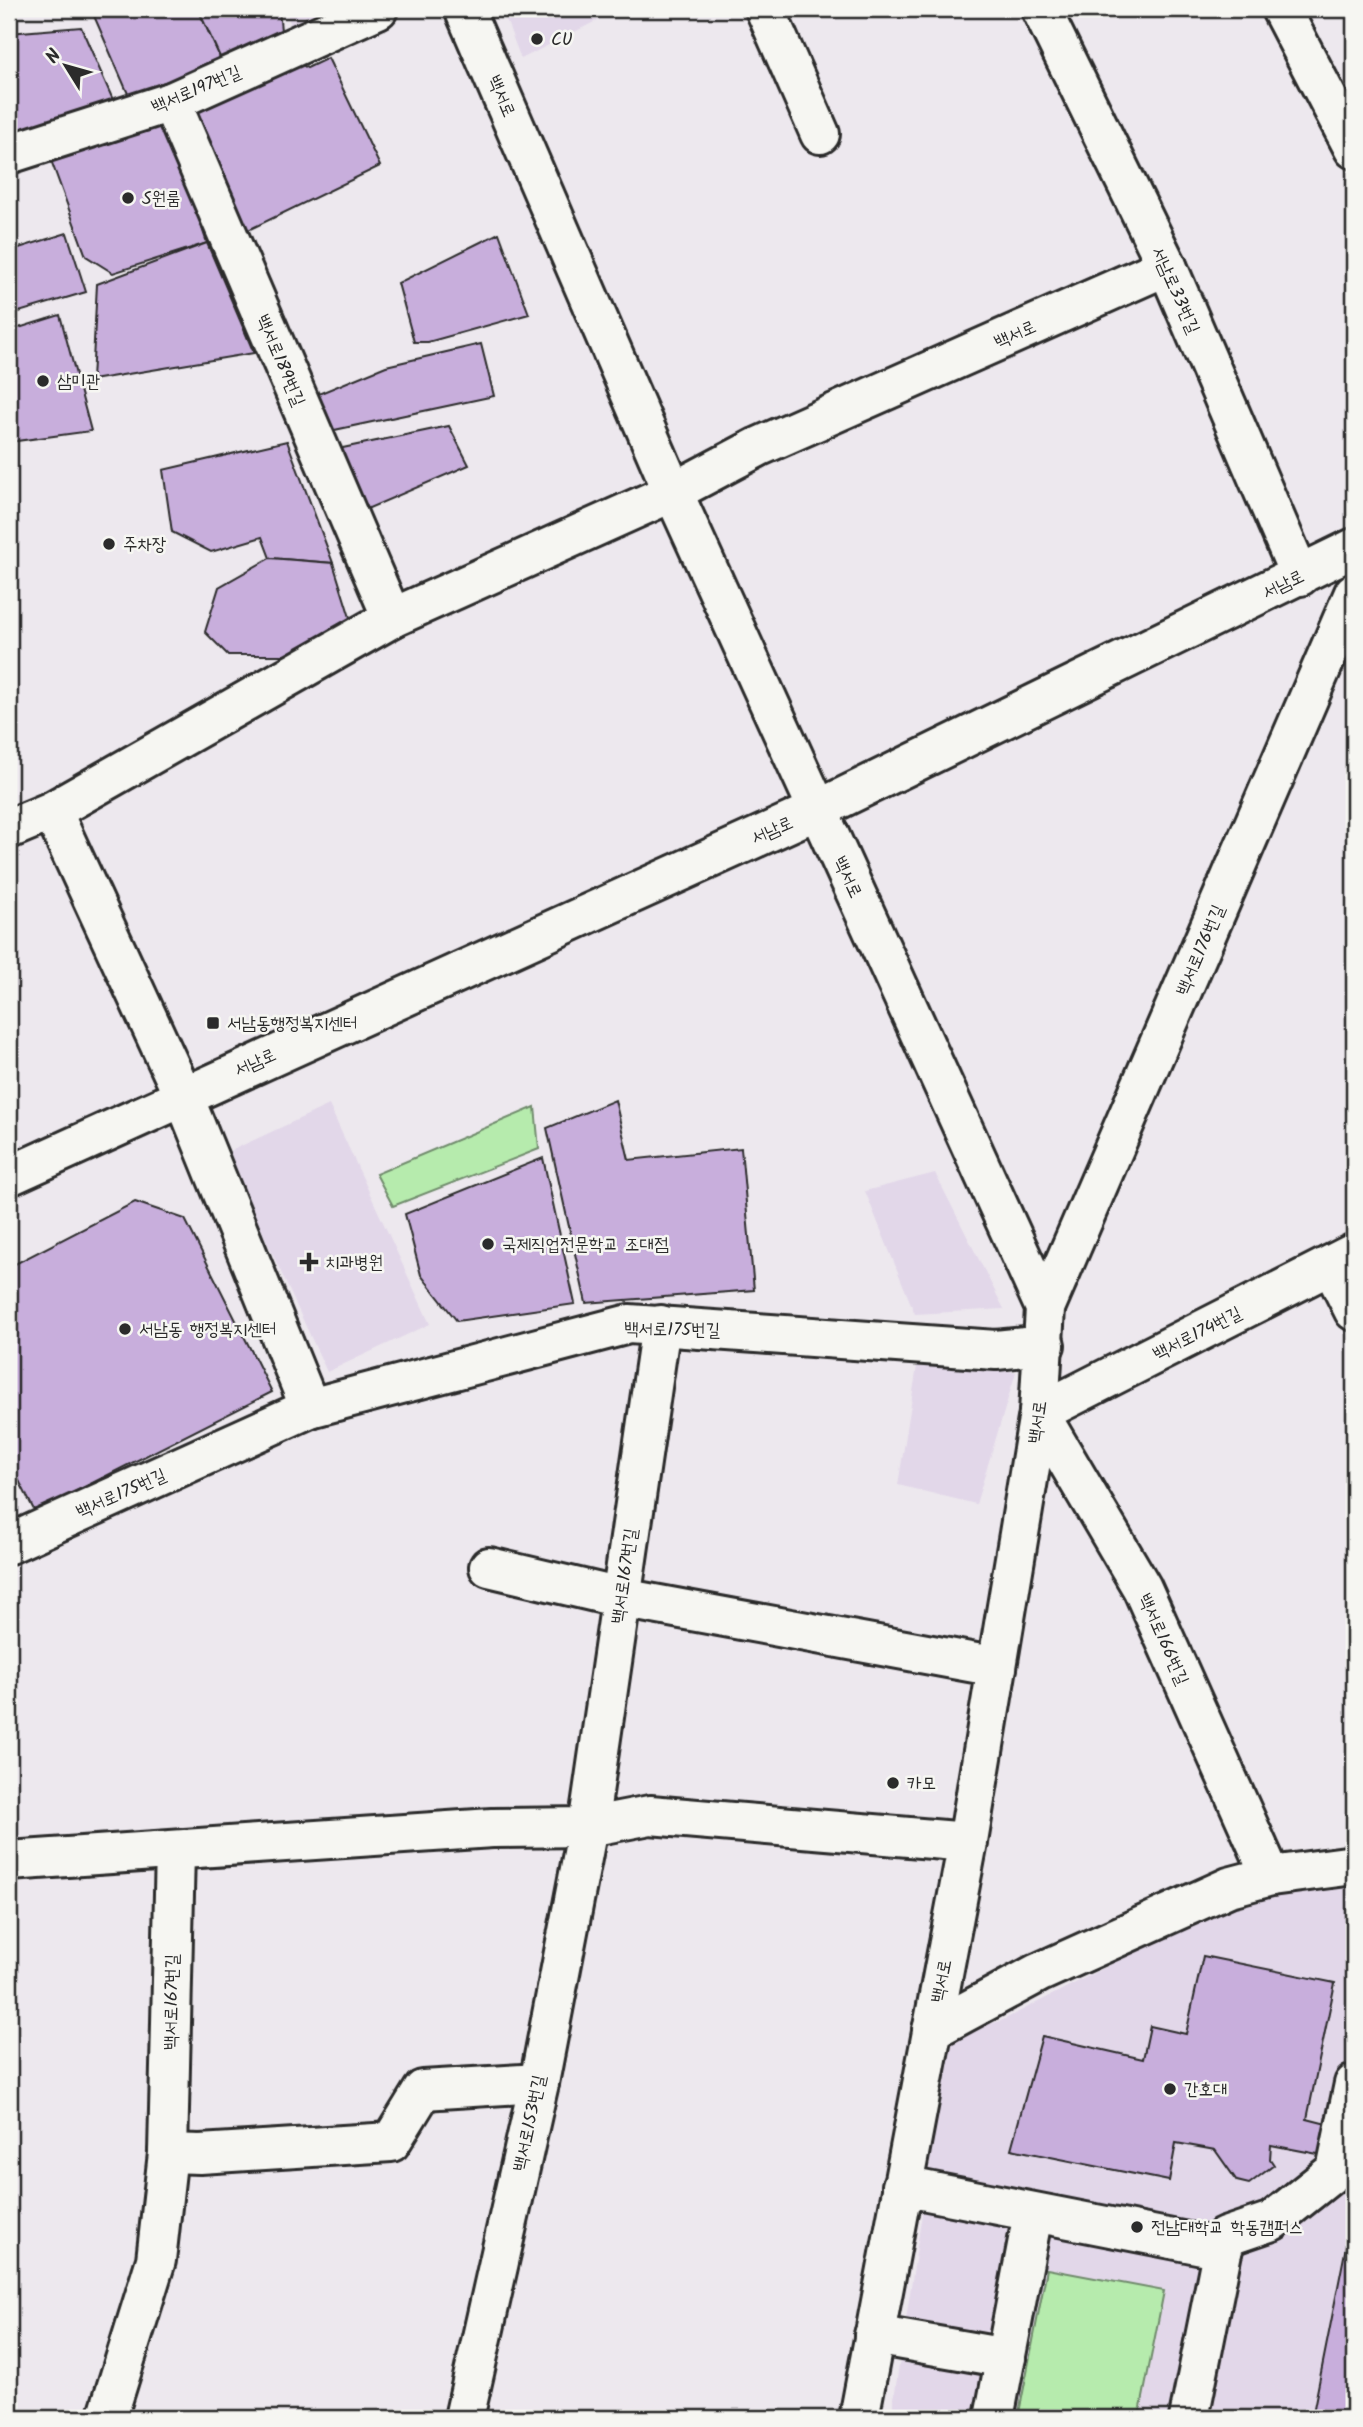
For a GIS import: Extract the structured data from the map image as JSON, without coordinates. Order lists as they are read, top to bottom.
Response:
{
  "streets": {
    "street": [
      "백서로197번길",
      "백서로",
      "서남로33번길",
      "백서로189번길",
      "서남로",
      "백서로176번길",
      "백서로175번길",
      "백서로174번길",
      "백서로167번길",
      "백서로166번길",
      "백서로153번길"
    ]
  },
  "crossings": [
    ["백서로197번길", "백서로189번길"],
    ["백서로", "서남로33번길"],
    ["백서로", "서남로"],
    ["백서로", "백서로176번길"],
    ["백서로", "백서로175번길"],
    ["백서로", "백서로174번길"],
    ["백서로", "백서로166번길"],
    ["서남로33번길", "서남로"],
    ["백서로176번길", "백서로175번길"],
    ["백서로175번길", "백서로167번길"],
    ["백서로174번길", "백서로166번길"],
    ["백서로167번길", "백서로153번길"]
  ],
  "places": {
    "other": [
      "CU",
      "S원룸",
      "삼미관",
      "주차장",
      "국제직업전문학교 조대점",
      "서남동 행정복지센터",
      "카모",
      "간호대",
      "전남대학교 학동캠퍼스"
    ],
    "transit": ["서남동행정복지센터"],
    "health": ["치과병원"]
  },
  "north": "top left"
}
